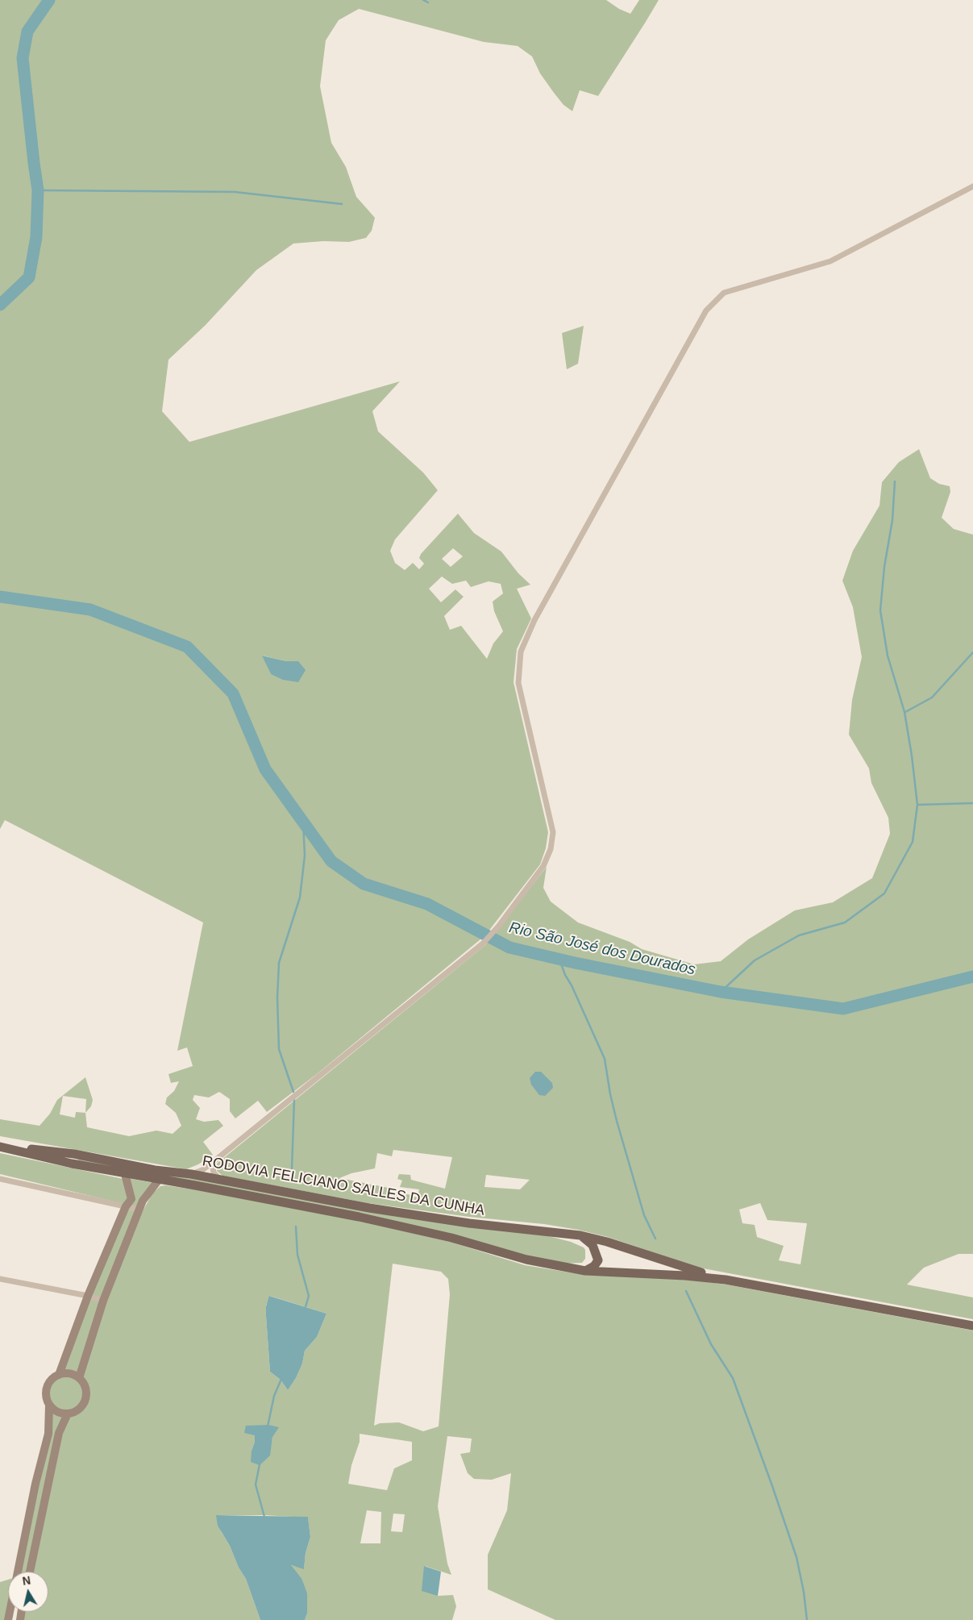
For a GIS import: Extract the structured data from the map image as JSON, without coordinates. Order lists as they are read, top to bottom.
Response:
{
  "streets": {
    "main road": ["RODOVIA FELICIANO SALLES DA CUNHA"]
  },
  "water": ["Rio São José dos Dourados"],
  "north": "top"
}
